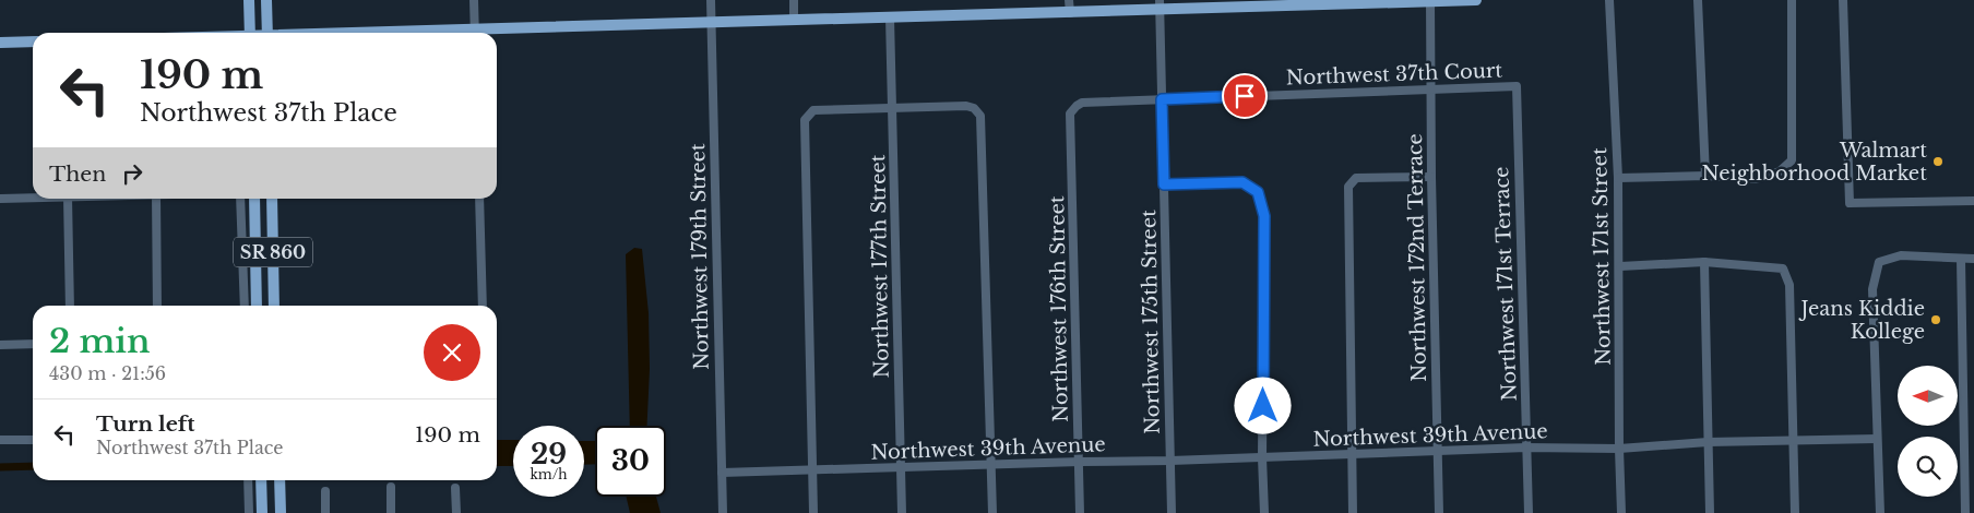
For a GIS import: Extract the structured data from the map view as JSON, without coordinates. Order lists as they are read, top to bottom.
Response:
{
  "streets": {
    "main road": ["SR 860"],
    "street": [
      "Northwest 37th Court",
      "Northwest 179th Street",
      "Northwest 171st Street",
      "Northwest 172nd Terrace",
      "Northwest 177th Street",
      "Northwest 171st Terrace",
      "Northwest 176th Street",
      "Northwest 175th Street",
      "Northwest 39th Avenue"
    ]
  },
  "crossings": [
    ["Northwest 37th Court", "Northwest 172nd Terrace"],
    ["Northwest 37th Court", "Northwest 171st Terrace"],
    ["Northwest 37th Court", "Northwest 176th Street"],
    ["Northwest 37th Court", "Northwest 175th Street"],
    ["Northwest 179th Street", "Northwest 39th Avenue"],
    ["Northwest 171st Street", "Northwest 39th Avenue"],
    ["Northwest 172nd Terrace", "Northwest 39th Avenue"],
    ["Northwest 177th Street", "Northwest 39th Avenue"],
    ["Northwest 171st Terrace", "Northwest 39th Avenue"],
    ["Northwest 176th Street", "Northwest 39th Avenue"],
    ["Northwest 175th Street", "Northwest 39th Avenue"]
  ],
  "places": ["Walmart Neighborhood Market", "Jeans Kiddie Kollege"],
  "north": "left",
  "page": {
    "turn": ["190 m", "Northwest 37th Place"],
    "then": "Then",
    "heading": ["2 min", "430 m · 21:56"],
    "list": [
      {
        "name": "Turn left",
        "note": "Northwest 37th Place",
        "value": "190 m"
      }
    ],
    "speed": "29 km/h",
    "limit": "30"
  }
}
